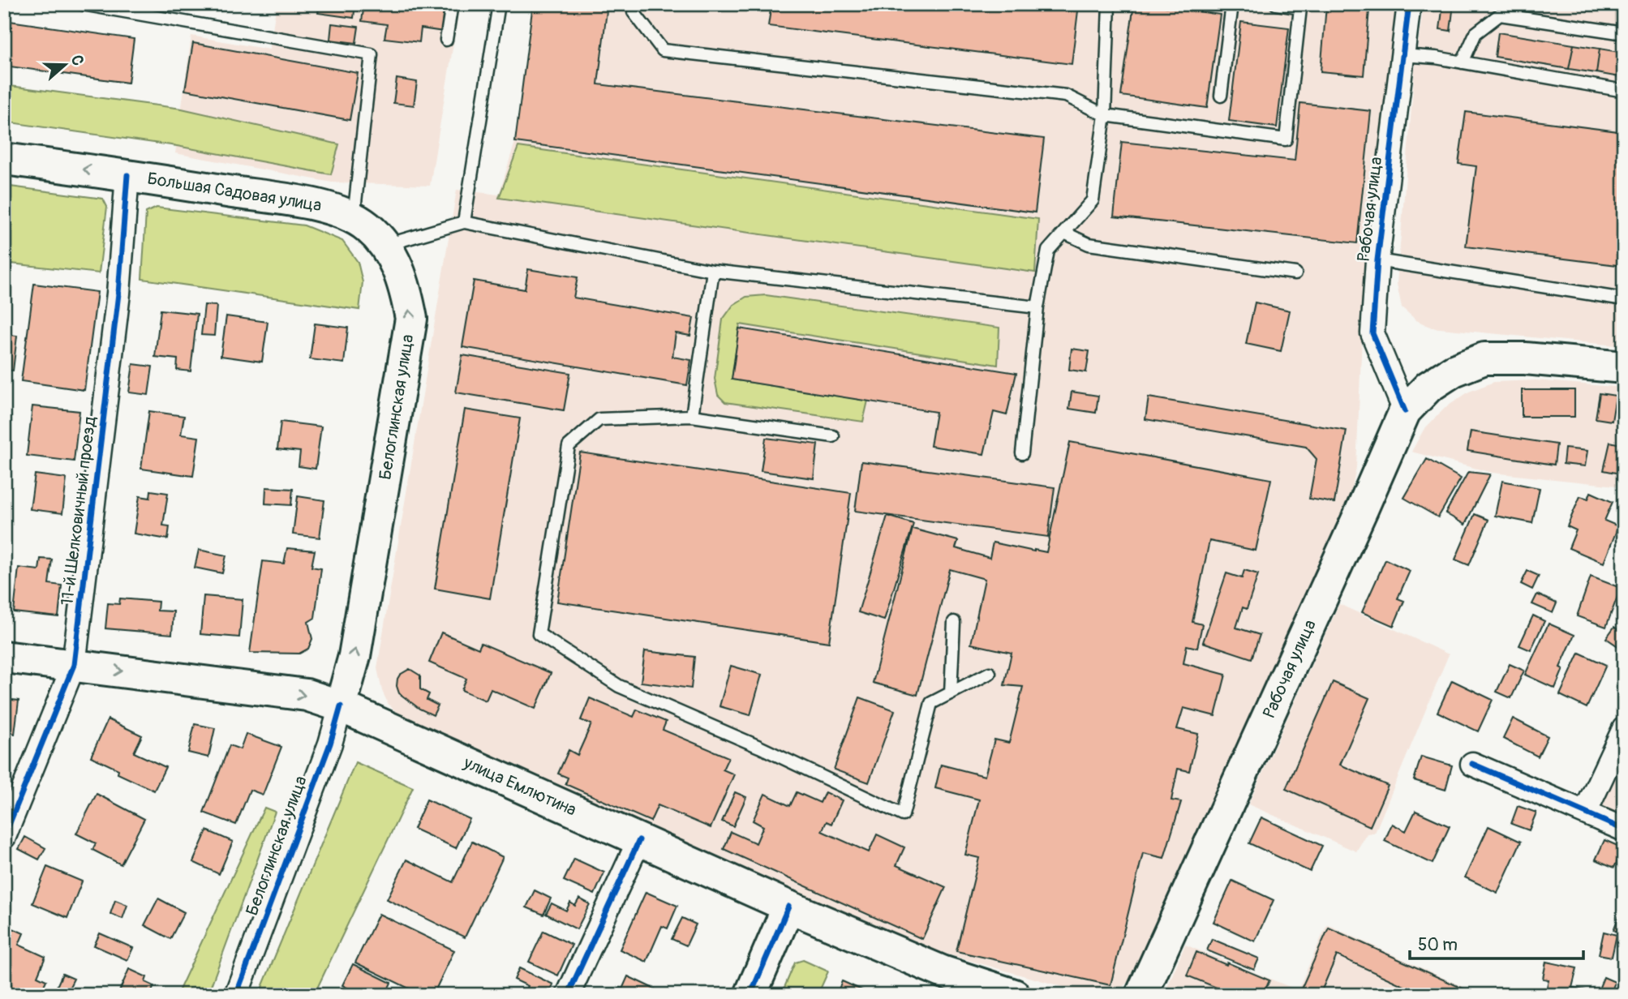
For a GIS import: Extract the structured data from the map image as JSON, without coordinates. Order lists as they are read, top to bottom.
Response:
{
  "streets": {
    "main road": [
      "Большая Садовая улица",
      "Рабочая улица",
      "Белоглинская улица",
      "улица Емлютина"
    ],
    "street": ["11-й Шелковичный проезд"]
  },
  "crossings": [
    ["Большая Садовая улица", "Белоглинская улица"],
    ["Большая Садовая улица", "11-й Шелковичный проезд"],
    ["Белоглинская улица", "улица Емлютина"],
    ["11-й Шелковичный проезд", "улица Емлютина"]
  ],
  "one_way": ["Белоглинская улица"],
  "scale_bar": "50 m",
  "north": "right"
}
